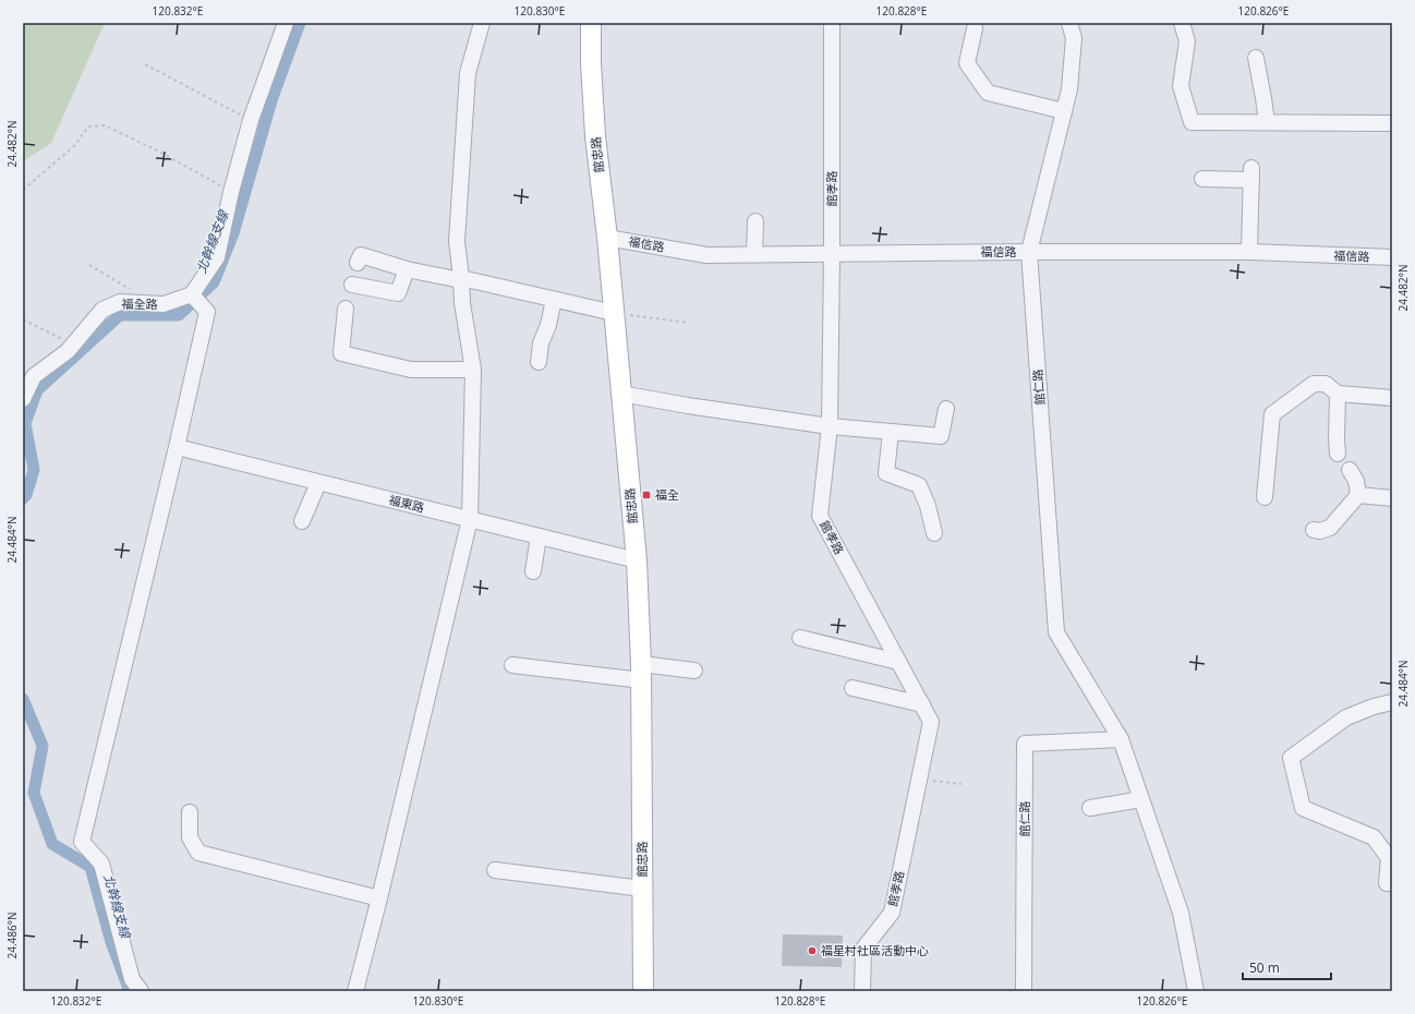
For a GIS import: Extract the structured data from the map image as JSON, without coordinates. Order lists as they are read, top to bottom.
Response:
{
  "streets": {
    "main road": ["館忠路"],
    "street": [
      "館孝路",
      "福信路",
      "福全路",
      "館仁路",
      "福東路"
    ]
  },
  "crossings": [
    ["館忠路", "福信路"],
    ["館忠路", "福東路"],
    ["館孝路", "福信路"],
    ["福信路", "館仁路"]
  ],
  "water": ["北幹線支線"],
  "places": {
    "transit": ["福全"],
    "other": ["福星村社區活動中心"]
  },
  "scale_bar": "50 m",
  "coordinates": [
    "120.832°E",
    "120.830°E",
    "120.828°E",
    "120.826°E",
    "24.482°N",
    "24.484°N",
    "24.486°N"
  ]
}
